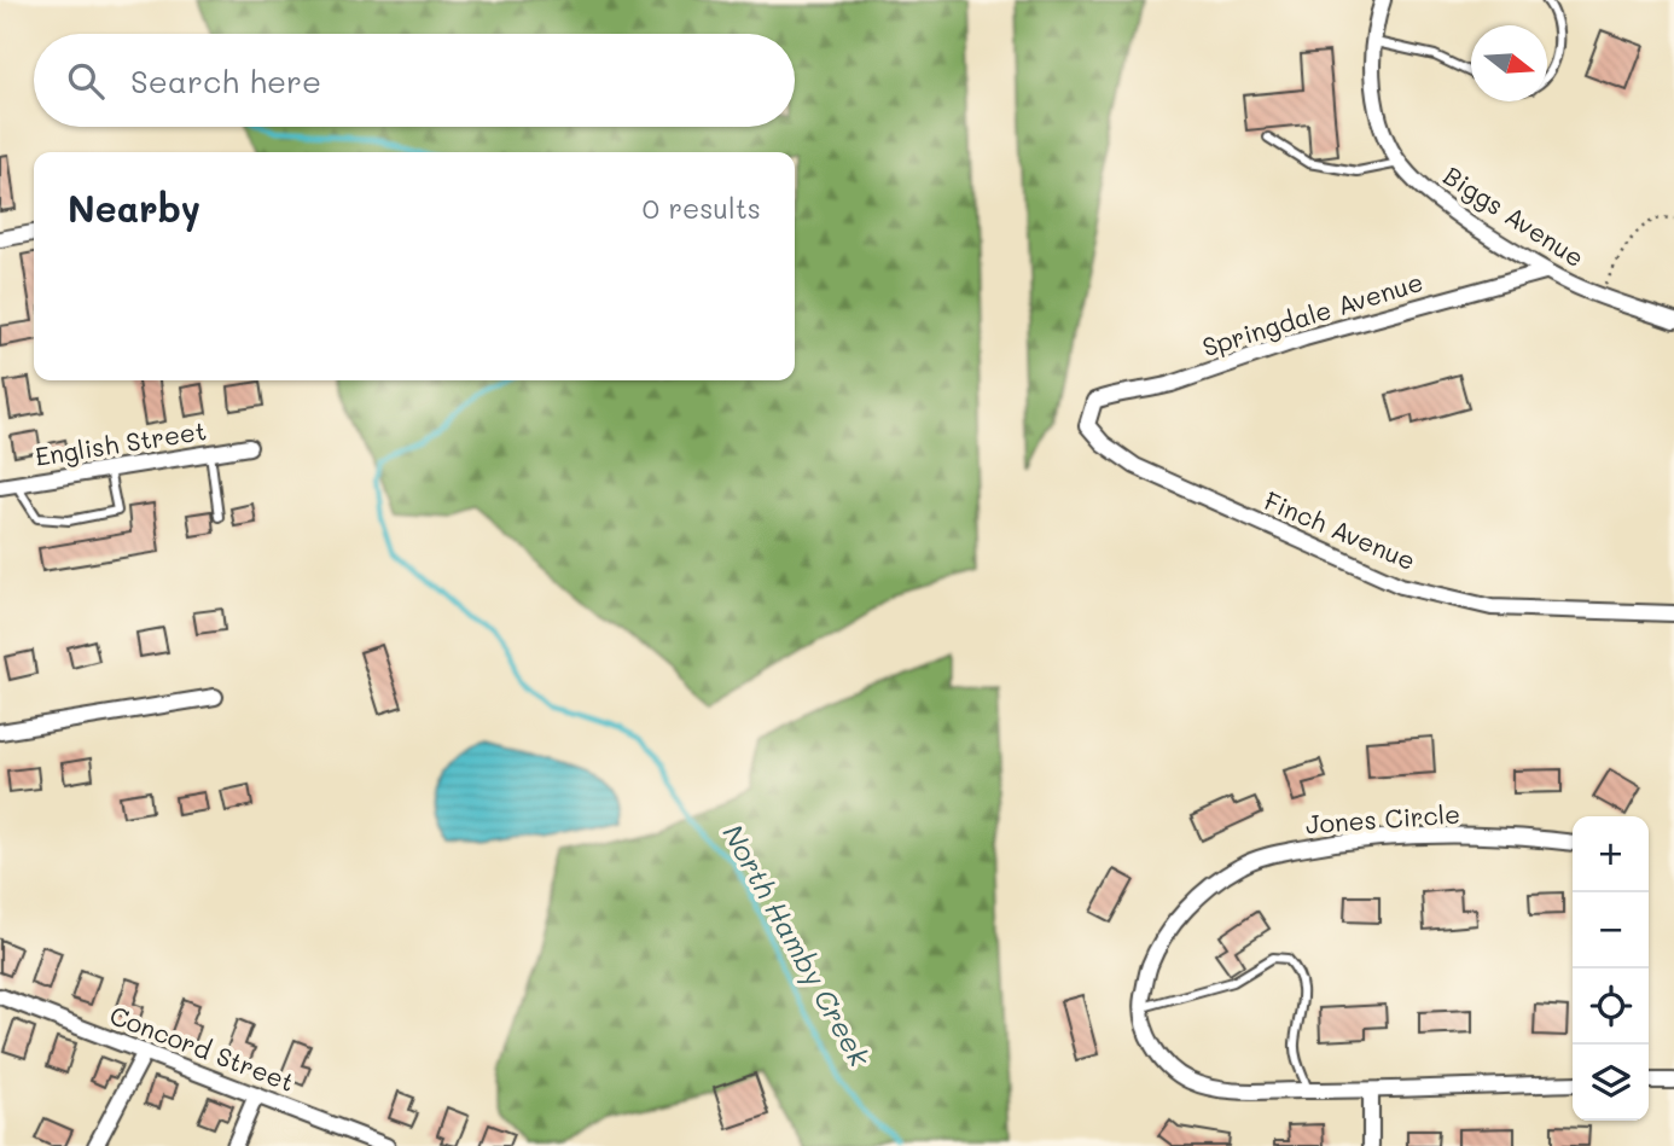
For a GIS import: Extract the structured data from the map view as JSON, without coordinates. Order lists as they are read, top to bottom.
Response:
{
  "streets": {
    "street": [
      "Biggs Avenue",
      "Springdale Avenue",
      "English Street",
      "Finch Avenue",
      "Jones Circle",
      "Concord Street"
    ]
  },
  "crossings": [
    ["Biggs Avenue", "Springdale Avenue"],
    ["Springdale Avenue", "Finch Avenue"]
  ],
  "water": ["North Hamby Creek"],
  "north": "right",
  "page": {
    "search": "Search here",
    "heading": ["Nearby", "0 results"],
    "map_buttons": ["+", "−"]
  }
}
